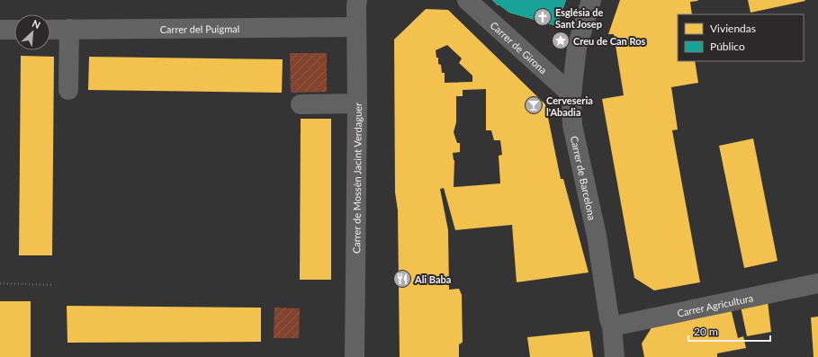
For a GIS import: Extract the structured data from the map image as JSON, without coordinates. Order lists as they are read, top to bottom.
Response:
{
  "streets": {
    "street": [
      "Carrer del Puigmal",
      "Carrer de Girona",
      "Carrer de Mossèn Jacint Verdaguer",
      "Carrer de Barcelona",
      "Carrer Agricultura"
    ]
  },
  "crossings": [
    ["Carrer del Puigmal", "Carrer de Mossèn Jacint Verdaguer"],
    ["Carrer de Girona", "Carrer de Barcelona"],
    ["Carrer de Barcelona", "Carrer Agricultura"]
  ],
  "places": {
    "church": ["Església de Sant Josep"],
    "place": ["Creu de Can Ros"],
    "bar": ["Cerveseria l'Abadia"],
    "restaurant": ["Ali Baba"]
  },
  "legend": ["Viviendas", "Público"],
  "scale_bar": "20 m",
  "north": "top right"
}
